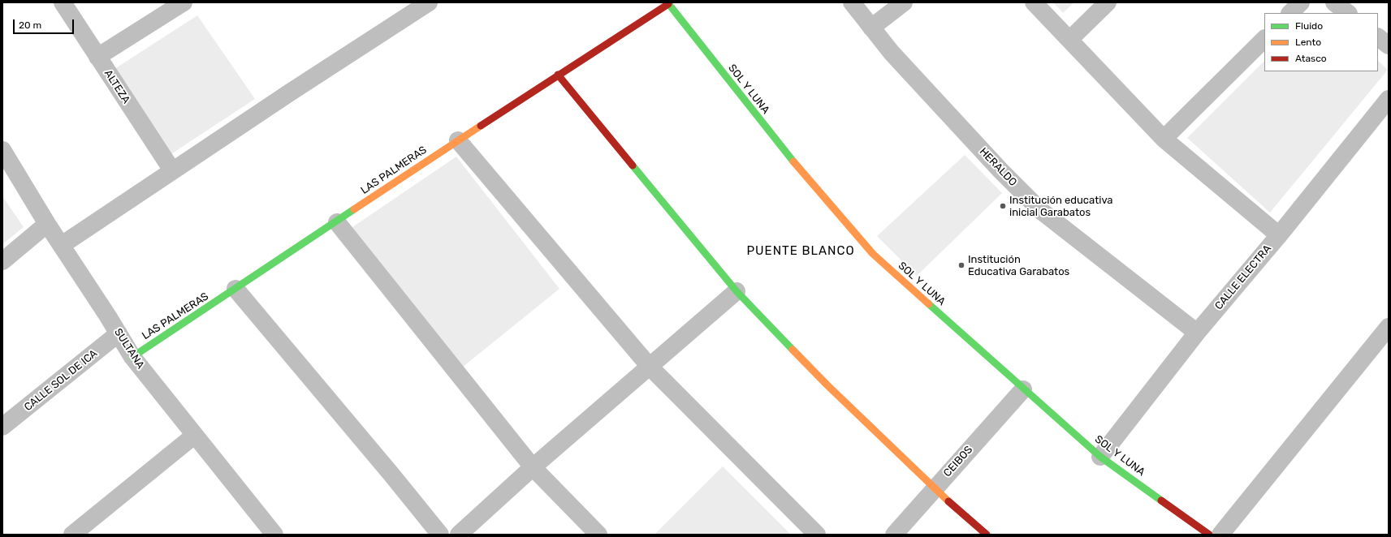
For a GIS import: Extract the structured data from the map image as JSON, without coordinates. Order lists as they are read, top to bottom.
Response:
{
  "streets": {
    "street": [
      "ALTEZA",
      "SOL Y LUNA",
      "HERALDO",
      "LAS PALMERAS",
      "CALLE ELECTRA",
      "SULTANA",
      "CALLE SOL DE ICA",
      "CEIBOS"
    ]
  },
  "crossings": [
    ["SOL Y LUNA", "LAS PALMERAS"],
    ["SOL Y LUNA", "CALLE ELECTRA"],
    ["SOL Y LUNA", "CEIBOS"],
    ["HERALDO", "CALLE ELECTRA"],
    ["LAS PALMERAS", "SULTANA"],
    ["SULTANA", "CALLE SOL DE ICA"]
  ],
  "districts": ["PUENTE BLANCO"],
  "places": ["Institución educativa inicial Garabatos", "Institución Educativa Garabatos"],
  "legend": ["Fluido", "Lento", "Atasco"],
  "scale_bar": "20 m"
}
